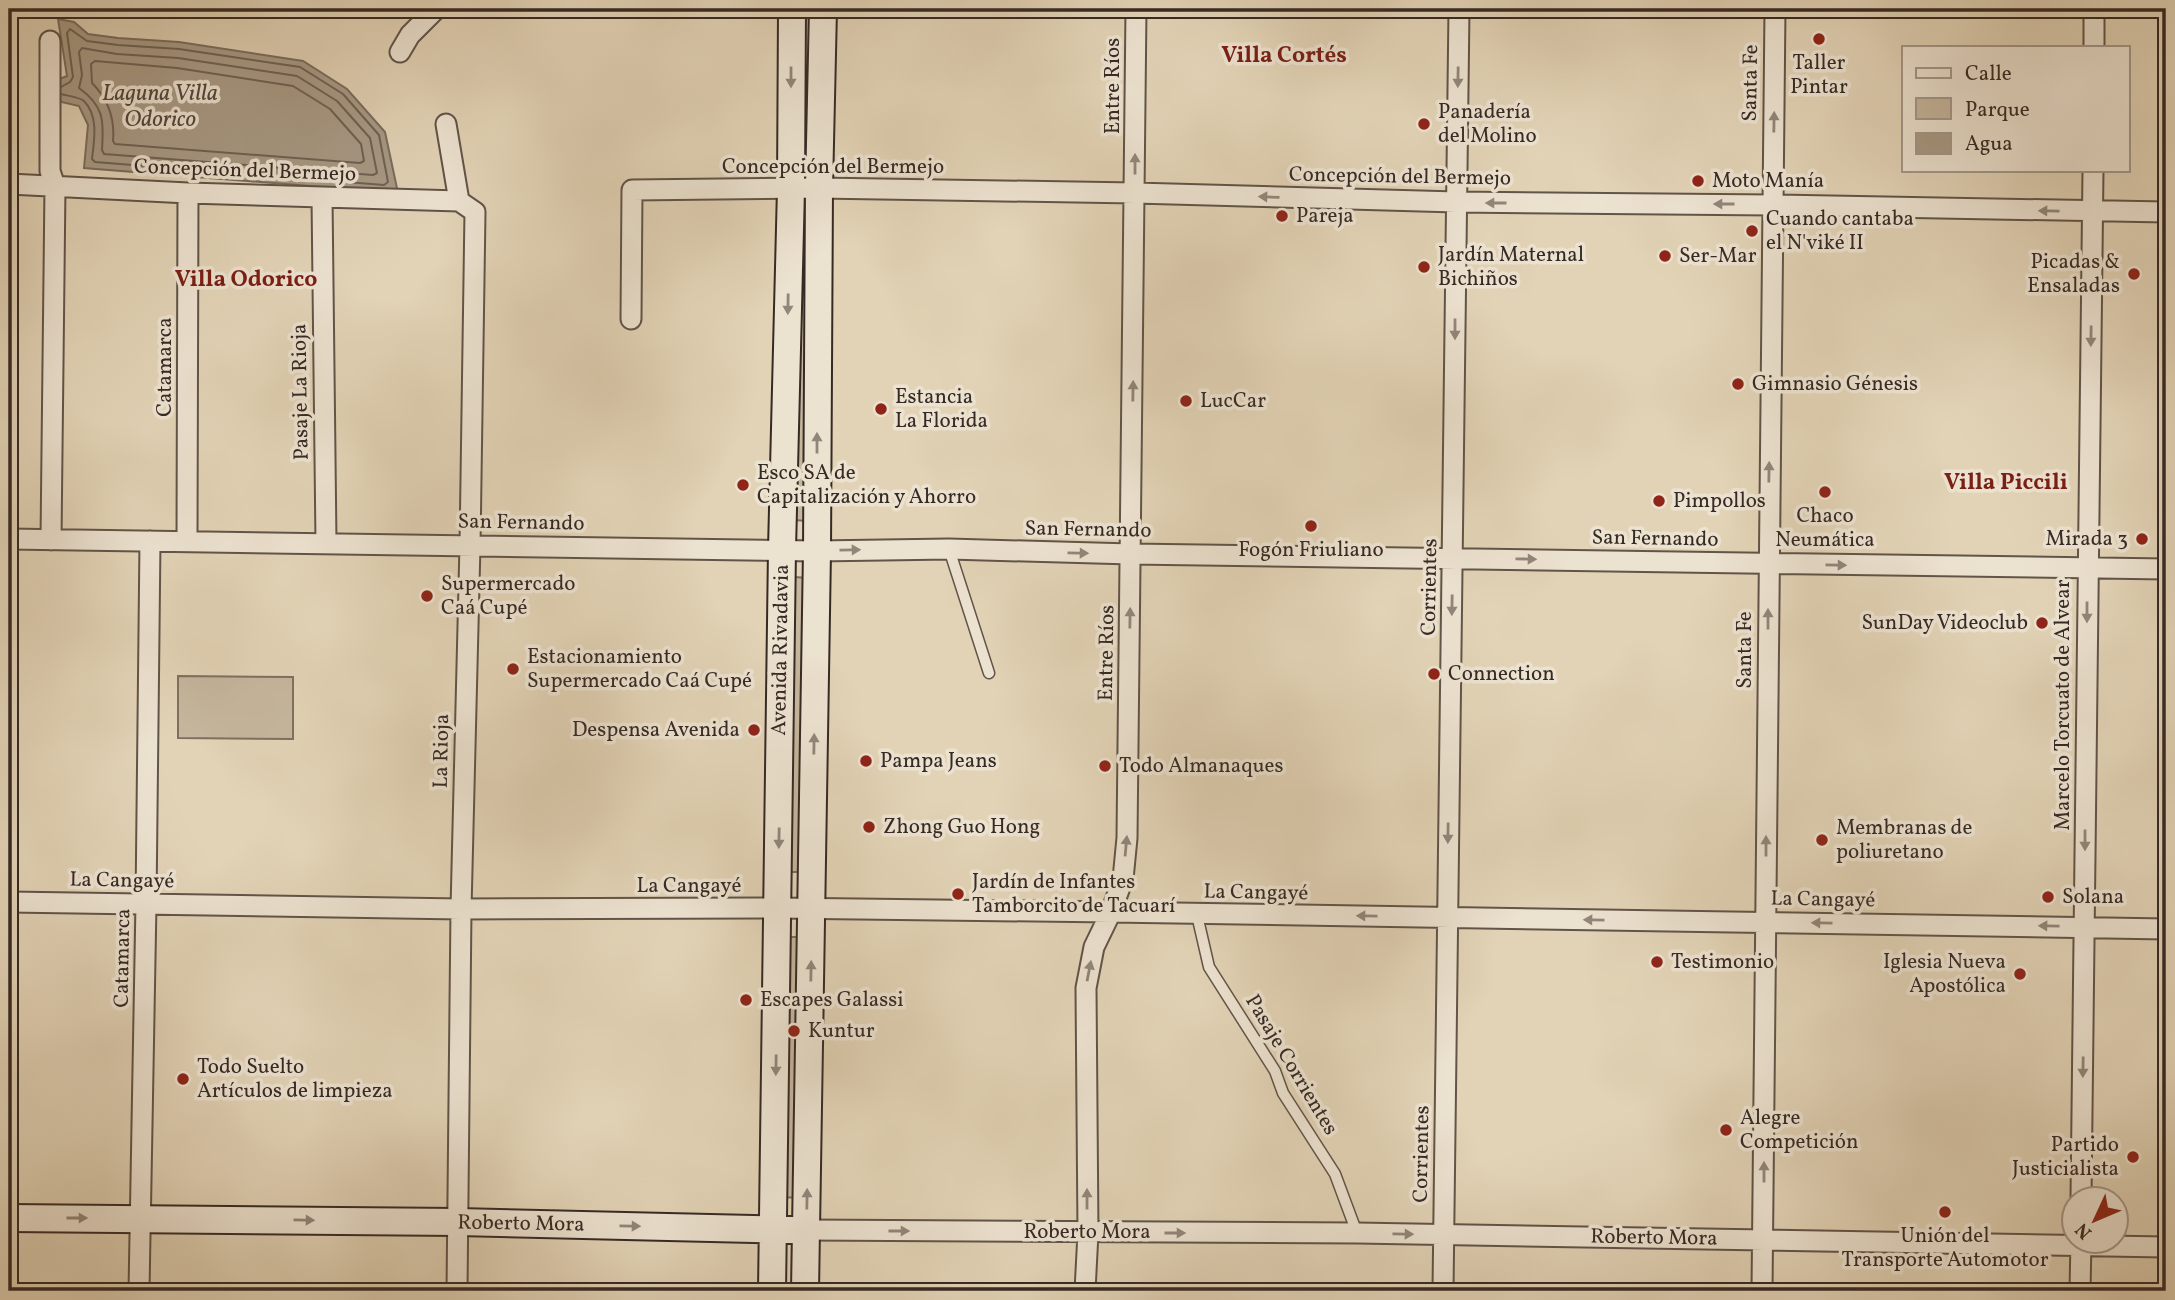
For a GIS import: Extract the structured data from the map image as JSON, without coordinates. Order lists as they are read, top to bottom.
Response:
{
  "streets": {
    "street": [
      "Santa Fe",
      "Entre Ríos",
      "Concepción del Bermejo",
      "Catamarca",
      "Pasaje La Rioja",
      "San Fernando",
      "Corrientes",
      "Avenida Rivadavia",
      "Marcelo Torcuato de Alvear",
      "La Rioja",
      "La Cangayé",
      "Roberto Mora"
    ],
    "lane": ["Pasaje Corrientes"]
  },
  "crossings": [
    ["Santa Fe", "Concepción del Bermejo"],
    ["Santa Fe", "San Fernando"],
    ["Santa Fe", "La Cangayé"],
    ["Santa Fe", "Roberto Mora"],
    ["Entre Ríos", "Concepción del Bermejo"],
    ["Entre Ríos", "San Fernando"],
    ["Entre Ríos", "La Cangayé"],
    ["Entre Ríos", "Roberto Mora"],
    ["Concepción del Bermejo", "Catamarca"],
    ["Concepción del Bermejo", "Pasaje La Rioja"],
    ["Concepción del Bermejo", "Corrientes"],
    ["Concepción del Bermejo", "Avenida Rivadavia"],
    ["Concepción del Bermejo", "Marcelo Torcuato de Alvear"],
    ["Concepción del Bermejo", "La Rioja"],
    ["Catamarca", "San Fernando"],
    ["Catamarca", "La Cangayé"],
    ["Catamarca", "Roberto Mora"],
    ["Pasaje La Rioja", "San Fernando"],
    ["San Fernando", "Corrientes"],
    ["San Fernando", "Avenida Rivadavia"],
    ["San Fernando", "Marcelo Torcuato de Alvear"],
    ["San Fernando", "La Rioja"],
    ["Corrientes", "La Cangayé"],
    ["Corrientes", "Roberto Mora"],
    ["Avenida Rivadavia", "La Cangayé"],
    ["Avenida Rivadavia", "Roberto Mora"],
    ["Marcelo Torcuato de Alvear", "La Cangayé"],
    ["La Rioja", "La Cangayé"],
    ["La Rioja", "Roberto Mora"],
    ["La Cangayé", "Pasaje Corrientes"],
    ["Pasaje Corrientes", "Roberto Mora"]
  ],
  "one_way": [
    "Santa Fe",
    "Entre Ríos",
    "Concepción del Bermejo",
    "San Fernando",
    "Corrientes",
    "Marcelo Torcuato de Alvear",
    "La Cangayé",
    "Roberto Mora"
  ],
  "districts": ["Villa Cortés", "Villa Odorico", "Villa Piccili"],
  "water": ["Laguna Villa Odorico"],
  "places": [
    "Taller Pintar",
    "Panadería del Molino",
    "Moto Manía",
    "Pareja",
    "Cuando cantaba el N'viké II",
    "Ser-Mar",
    "Jardín Maternal Bichiños",
    "Picadas & Ensaladas",
    "Gimnasio Génesis",
    "LucCar",
    "Estancia La Florida",
    "Esco SA de Capitalización y Ahorro",
    "Chaco Neumática",
    "Pimpollos",
    "Fogón Friuliano",
    "Mirada 3",
    "Supermercado Caá Cupé",
    "SunDay Videoclub",
    "Estacionamiento Supermercado Caá Cupé",
    "Connection",
    "Despensa Avenida",
    "Pampa Jeans",
    "Todo Almanaques",
    "Zhong Guo Hong",
    "Membranas de poliuretano",
    "Jardín de Infantes Tamborcito de Tacuarí",
    "Solana",
    "Testimonio",
    "Iglesia Nueva Apostólica",
    "Escapes Galassi",
    "Kuntur",
    "Todo Suelto Artículos de limpieza",
    "Alegre Competición",
    "Partido Justicialista",
    "Unión del Transporte Automotor"
  ],
  "legend": ["Calle", "Parque", "Agua"],
  "north": "bottom left"
}
